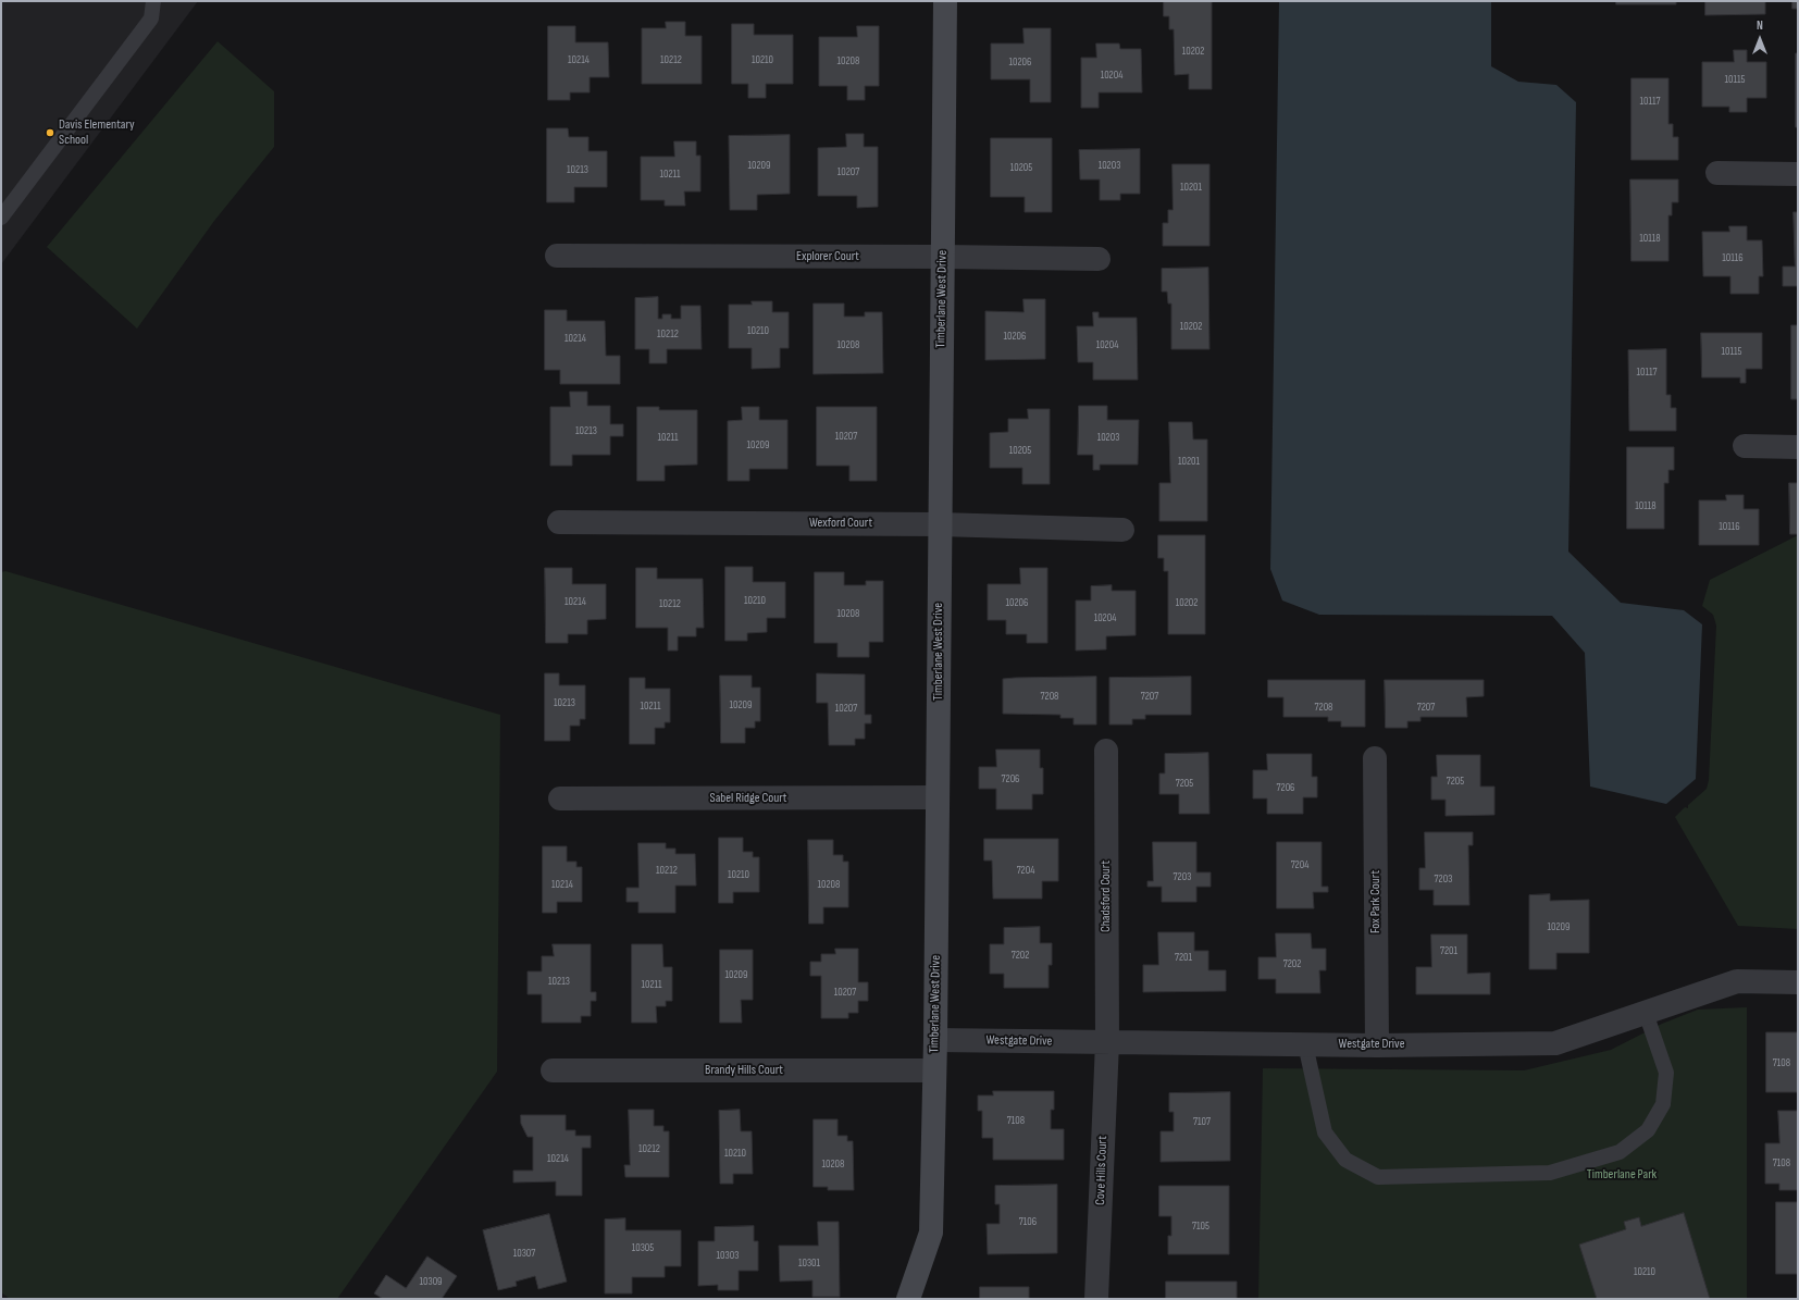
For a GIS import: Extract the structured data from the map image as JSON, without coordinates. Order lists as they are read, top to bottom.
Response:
{
  "streets": {
    "street": [
      "Explorer Court",
      "Timberlane West Drive",
      "Wexford Court",
      "Sabel Ridge Court",
      "Chadsford Court",
      "Fox Park Court",
      "Westgate Drive",
      "Brandy Hills Court",
      "Cove Hills Court"
    ]
  },
  "crossings": [
    ["Explorer Court", "Timberlane West Drive"],
    ["Timberlane West Drive", "Wexford Court"],
    ["Timberlane West Drive", "Sabel Ridge Court"],
    ["Timberlane West Drive", "Westgate Drive"],
    ["Timberlane West Drive", "Brandy Hills Court"],
    ["Chadsford Court", "Westgate Drive"],
    ["Chadsford Court", "Cove Hills Court"],
    ["Fox Park Court", "Westgate Drive"],
    ["Westgate Drive", "Cove Hills Court"]
  ],
  "parks": ["Timberlane Park"],
  "places": ["Davis Elementary School"],
  "house_numbers": [
    "10202",
    "10214",
    "10212",
    "10210",
    "10208",
    "10206",
    "10204",
    "10115",
    "10117",
    "10209",
    "10203",
    "10205",
    "10213",
    "10207",
    "10211",
    "10201",
    "10118",
    "10116",
    "10202",
    "10210",
    "10212",
    "10206",
    "10214",
    "10208",
    "10204",
    "10115",
    "10117",
    "10213",
    "10207",
    "10211",
    "10203",
    "10209",
    "10205",
    "10201",
    "10118",
    "10116",
    "10210",
    "10214",
    "10206",
    "10202",
    "10212",
    "10208",
    "10204",
    "7208",
    "7207",
    "10213",
    "10209",
    "10211",
    "7208",
    "7207",
    "10207",
    "7206",
    "7205",
    "7205",
    "7206",
    "7204",
    "10212",
    "7204",
    "10210",
    "7203",
    "7203",
    "10214",
    "10208",
    "10209",
    "7201",
    "7202",
    "7201",
    "7202",
    "10209",
    "10213",
    "10211",
    "10207",
    "7108",
    "7108",
    "7107",
    "10212",
    "10210",
    "10214",
    "7108",
    "10208",
    "7106",
    "7105",
    "10305",
    "10307",
    "10303",
    "10301",
    "10210",
    "10309"
  ],
  "north": "top"
}
